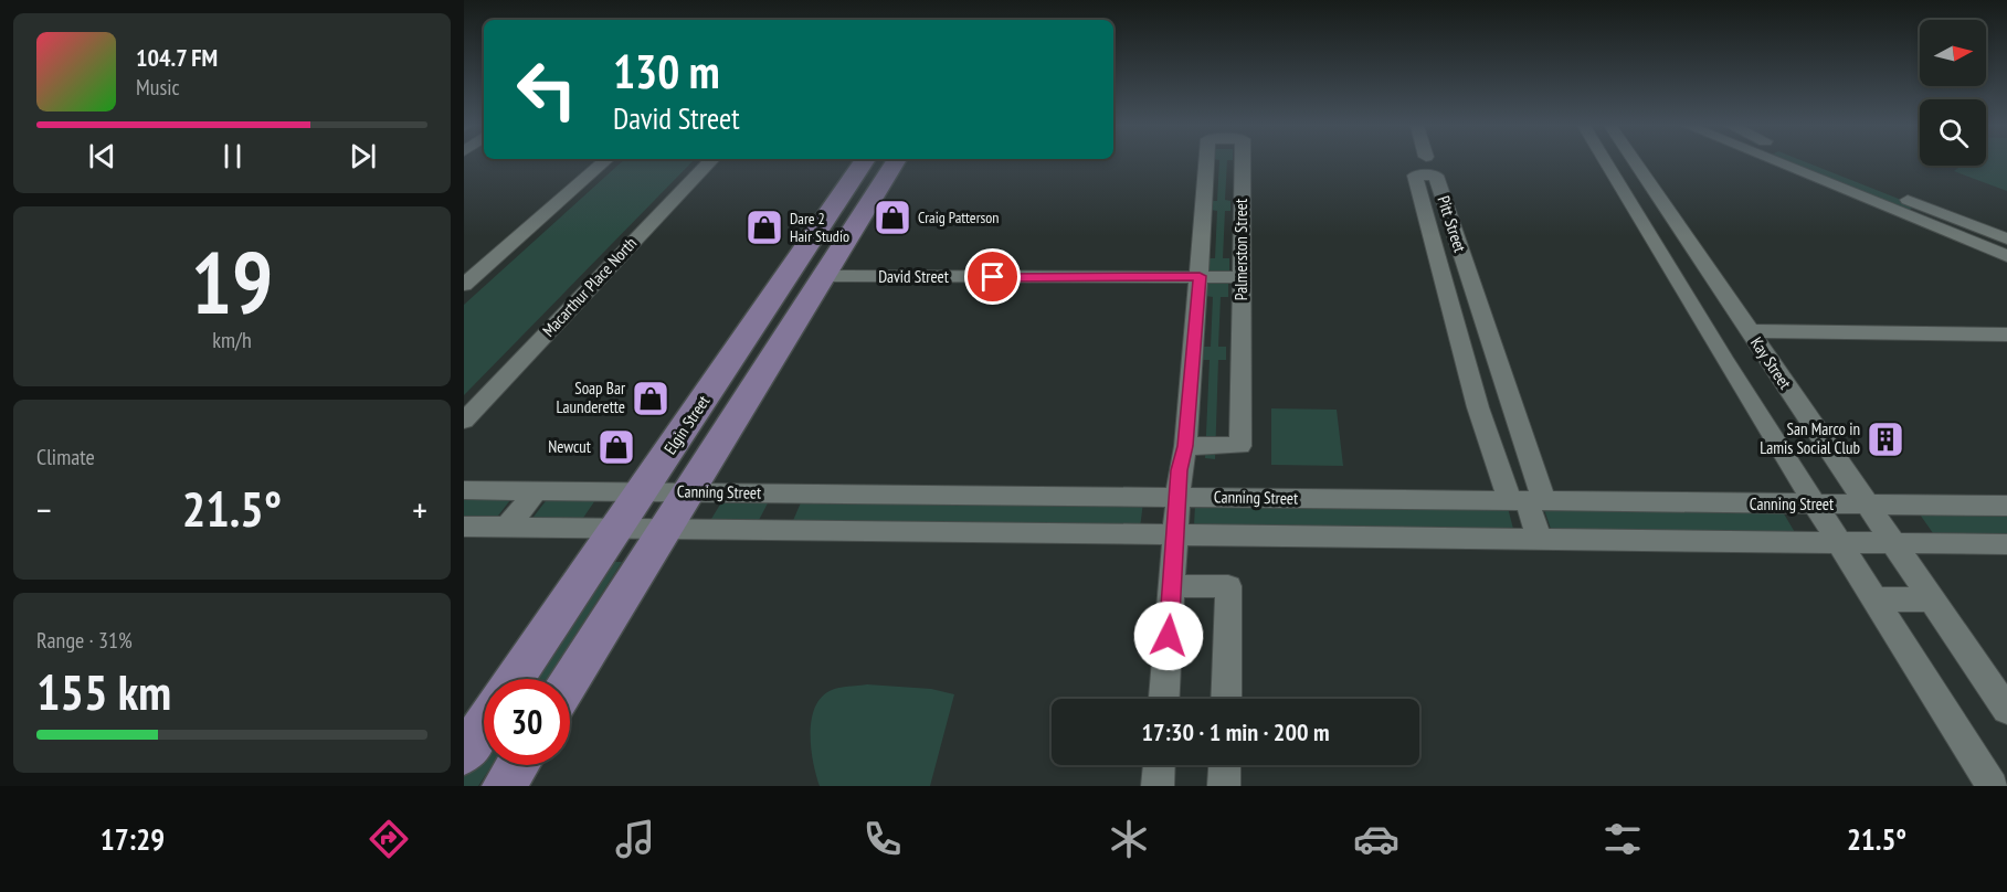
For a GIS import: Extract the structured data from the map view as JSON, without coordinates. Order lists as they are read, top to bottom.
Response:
{
  "streets": {
    "main road": ["Elgin Street"],
    "street": [
      "Pitt Street",
      "Palmerston Street",
      "David Street",
      "Macarthur Place North",
      "Kay Street",
      "Canning Street"
    ]
  },
  "crossings": [
    ["Pitt Street", "Canning Street"],
    ["Palmerston Street", "David Street"],
    ["Palmerston Street", "Canning Street"],
    ["Kay Street", "Canning Street"],
    ["Elgin Street", "Canning Street"]
  ],
  "places": {
    "shop": [
      "Craig Patterson",
      "Dare 2 Hair Studio",
      "Soap Bar Launderette",
      "Newcut"
    ],
    "building": ["San Marco in Lamis Social Club"]
  },
  "north": "right",
  "page": {
    "turn": ["130 m", "David Street"],
    "song": ["104.7 FM", "Music"],
    "tile": [
      ["19", "km/h"],
      "Climate",
      ["Range · 31%", "155 km"]
    ],
    "heat": ["−", "21.5°", "+"],
    "limit": "30",
    "trip": "17:30 · 1 min · 200 m",
    "tabs": ["17:29", "21.5°"]
  }
}
